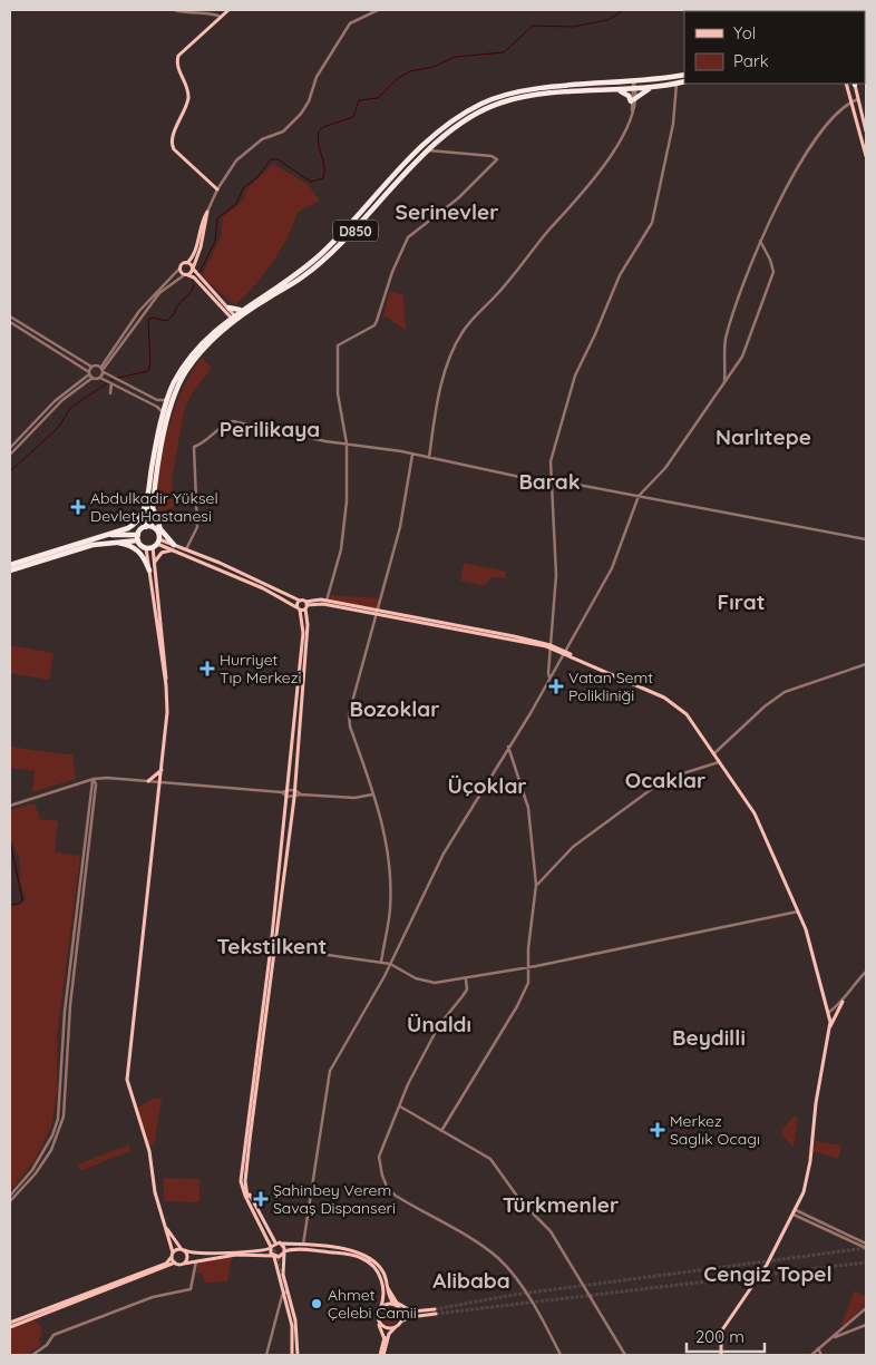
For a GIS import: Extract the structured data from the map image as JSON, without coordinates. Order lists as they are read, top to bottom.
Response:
{
  "streets": {
    "highway": ["D850"]
  },
  "districts": [
    "Serinevler",
    "Perilikaya",
    "Narlıtepe",
    "Barak",
    "Fırat",
    "Bozoklar",
    "Ocaklar",
    "Üçoklar",
    "Tekstilkent",
    "Ünaldı",
    "Beydilli",
    "Türkmenler",
    "Cengiz Topel",
    "Alibaba"
  ],
  "places": {
    "health": [
      "Abdulkadir Yüksel Devlet Hastanesi",
      "Hurriyet Tıp Merkezi",
      "Vatan Semt Polikliniği",
      "Merkez Saglık Ocagı",
      "Şahinbey Verem Savaş Dispanseri"
    ],
    "other": ["Ahmet Çelebi Camii"]
  },
  "legend": ["Yol", "Park"],
  "scale_bar": "200 m"
}
